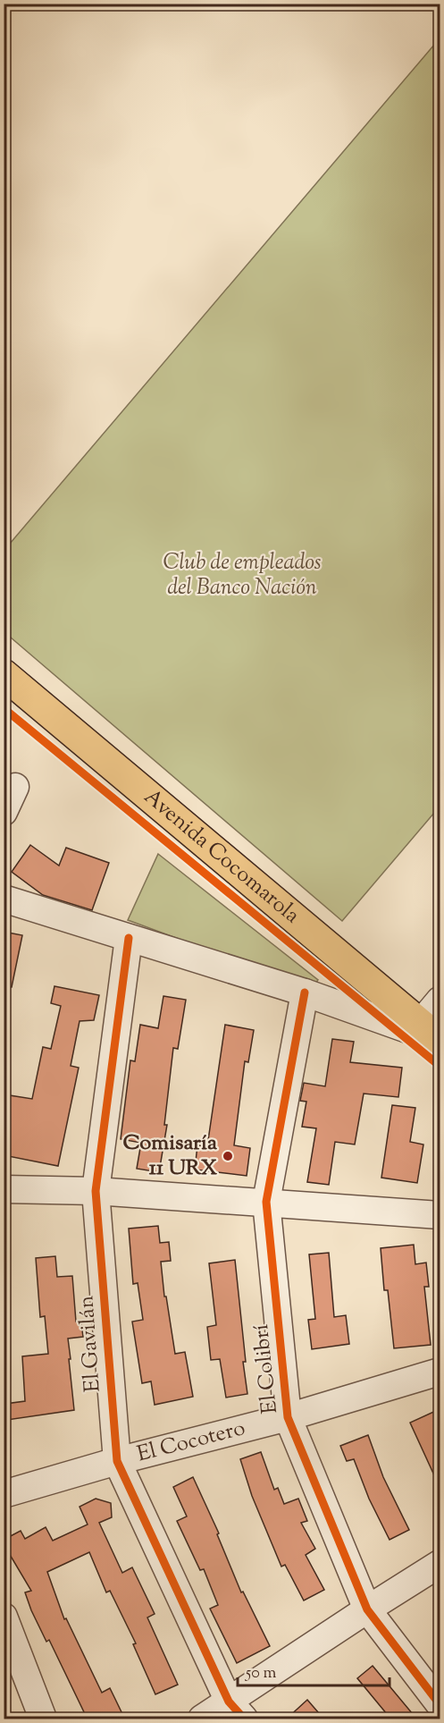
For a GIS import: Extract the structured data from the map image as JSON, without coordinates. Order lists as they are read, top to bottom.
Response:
{
  "streets": {
    "main road": ["Avenida Cocomarola"],
    "street": ["El Gavilán", "El Colibrí", "El Cocotero"]
  },
  "crossings": [
    ["El Gavilán", "El Cocotero"],
    ["El Colibrí", "El Cocotero"]
  ],
  "parks": ["Club de empleados del Banco Nación"],
  "places": ["Comisaría 11 URX"],
  "scale_bar": "50 m"
}
